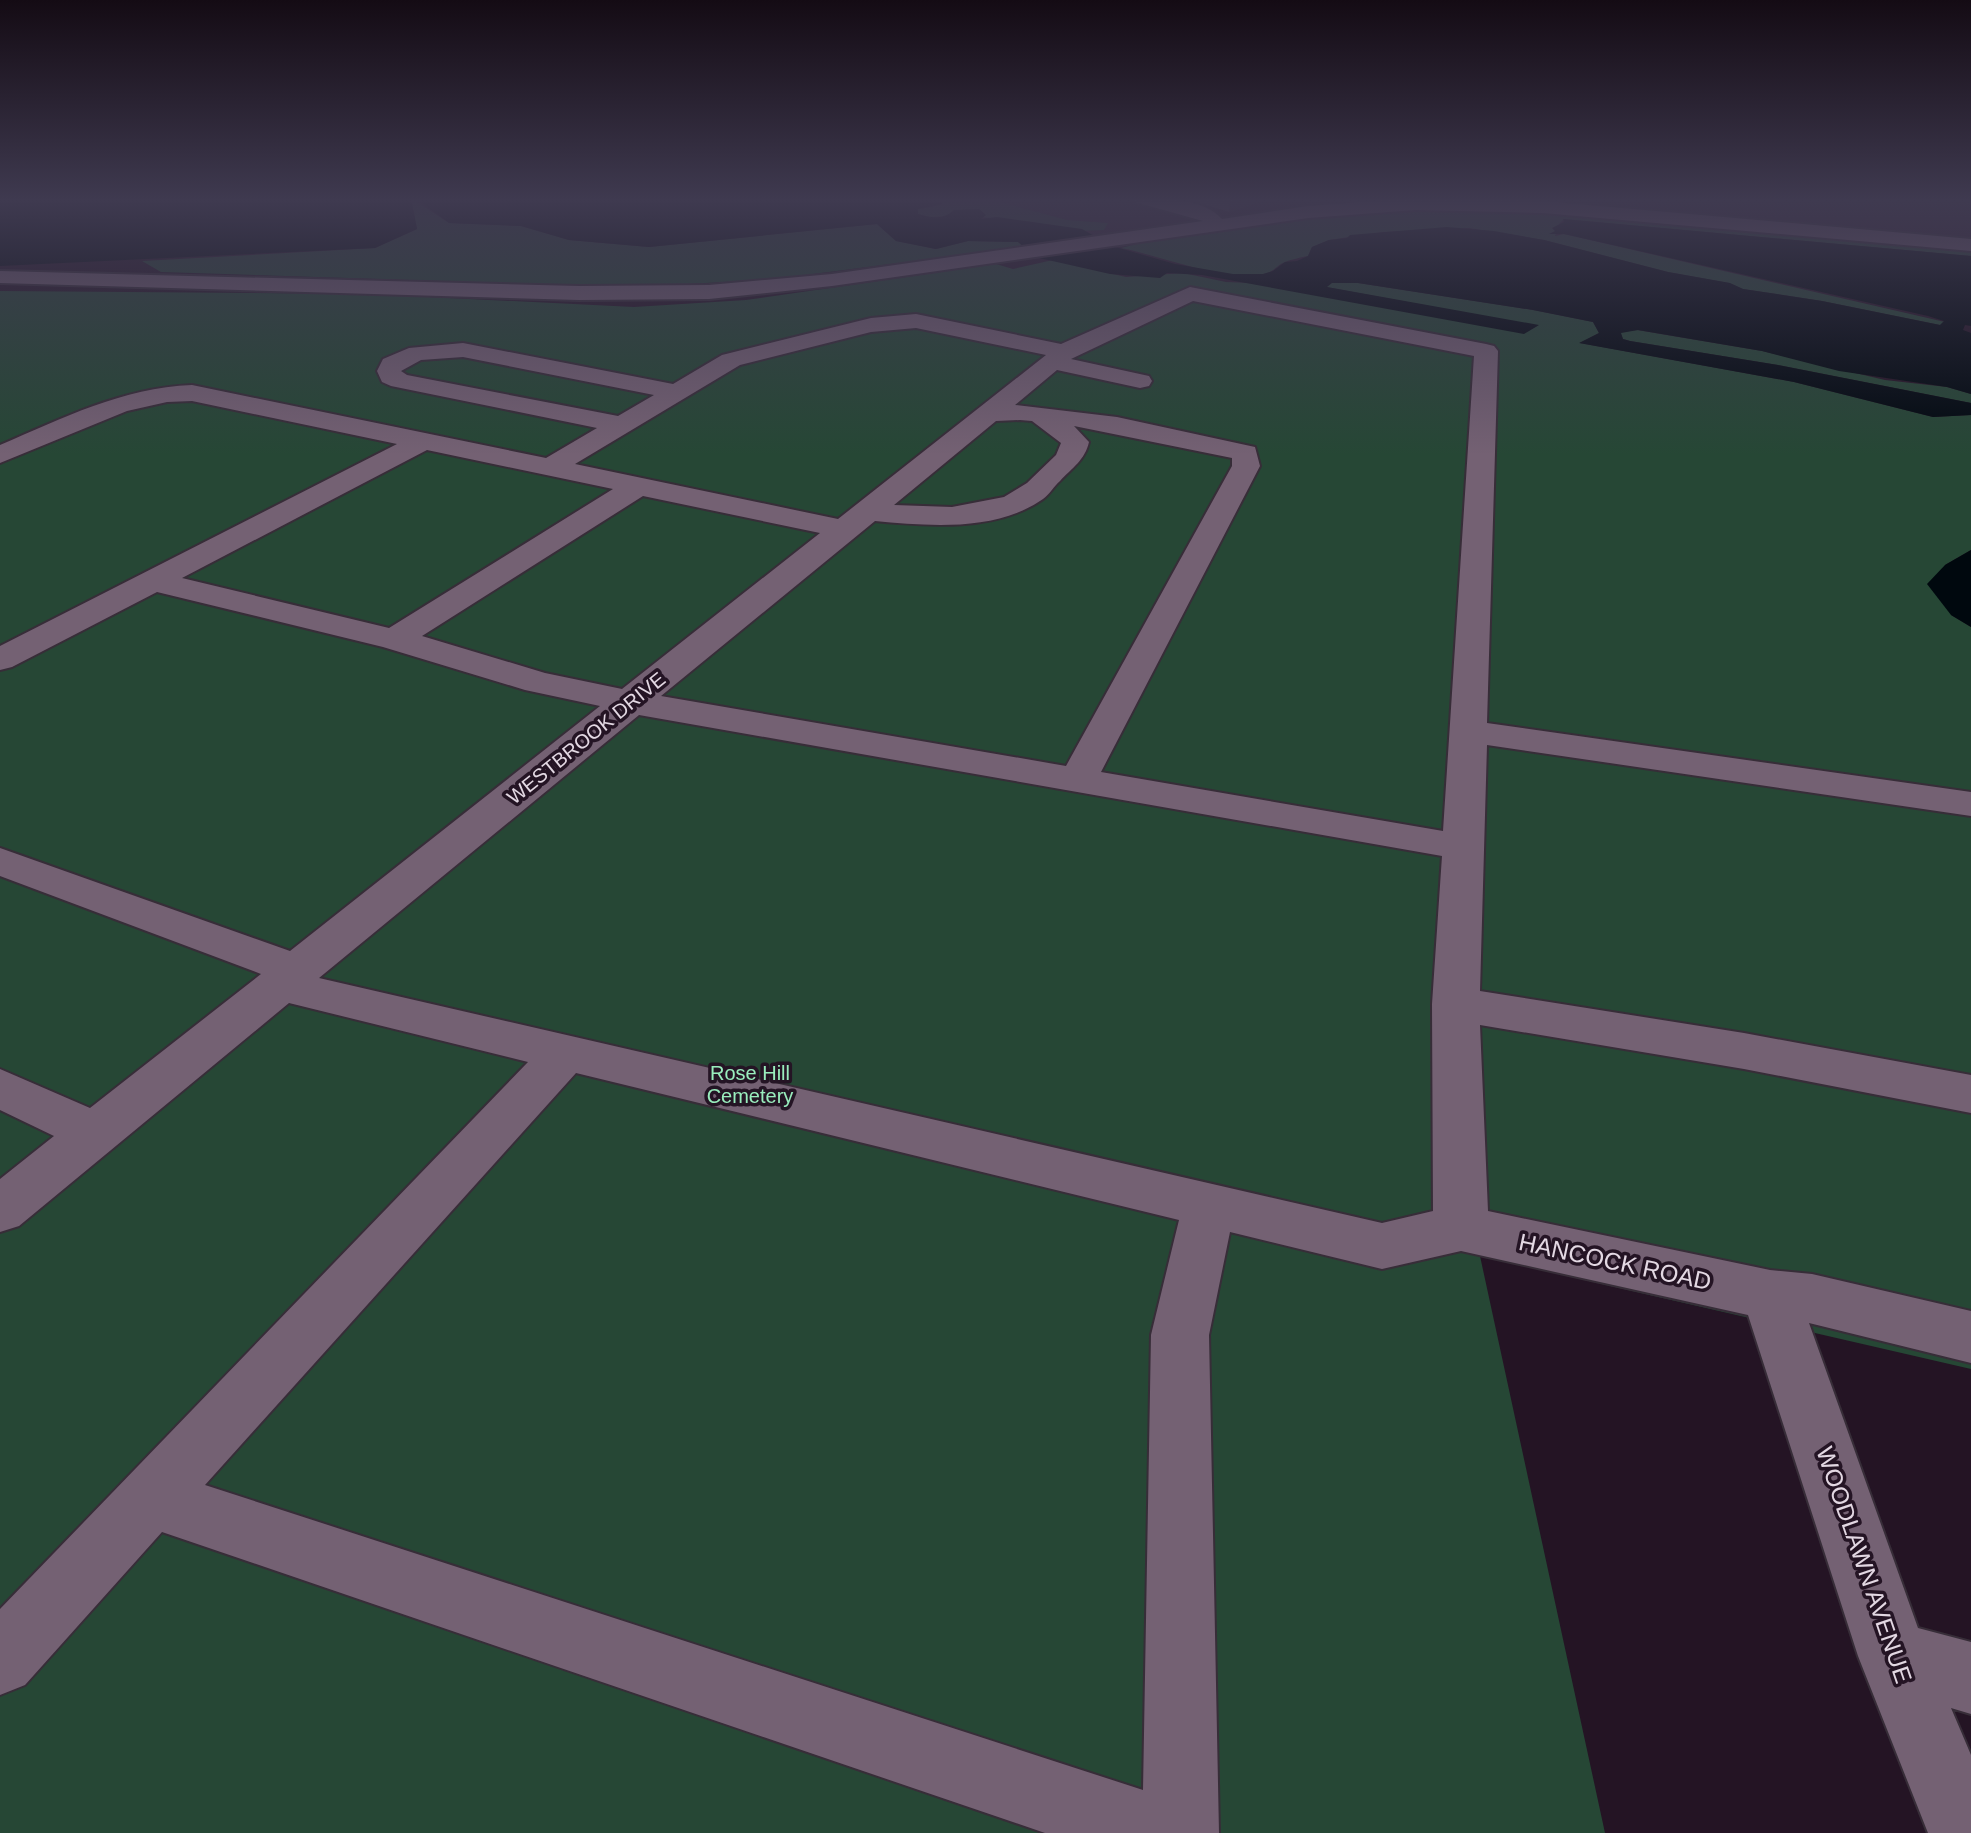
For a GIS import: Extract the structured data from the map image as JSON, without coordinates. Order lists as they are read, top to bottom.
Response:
{
  "streets": {
    "street": ["WESTBROOK DRIVE", "HANCOCK ROAD", "WOODLAWN AVENUE"]
  },
  "crossings": [
    ["HANCOCK ROAD", "WOODLAWN AVENUE"]
  ],
  "parks": ["Rose Hill Cemetery"]
}
